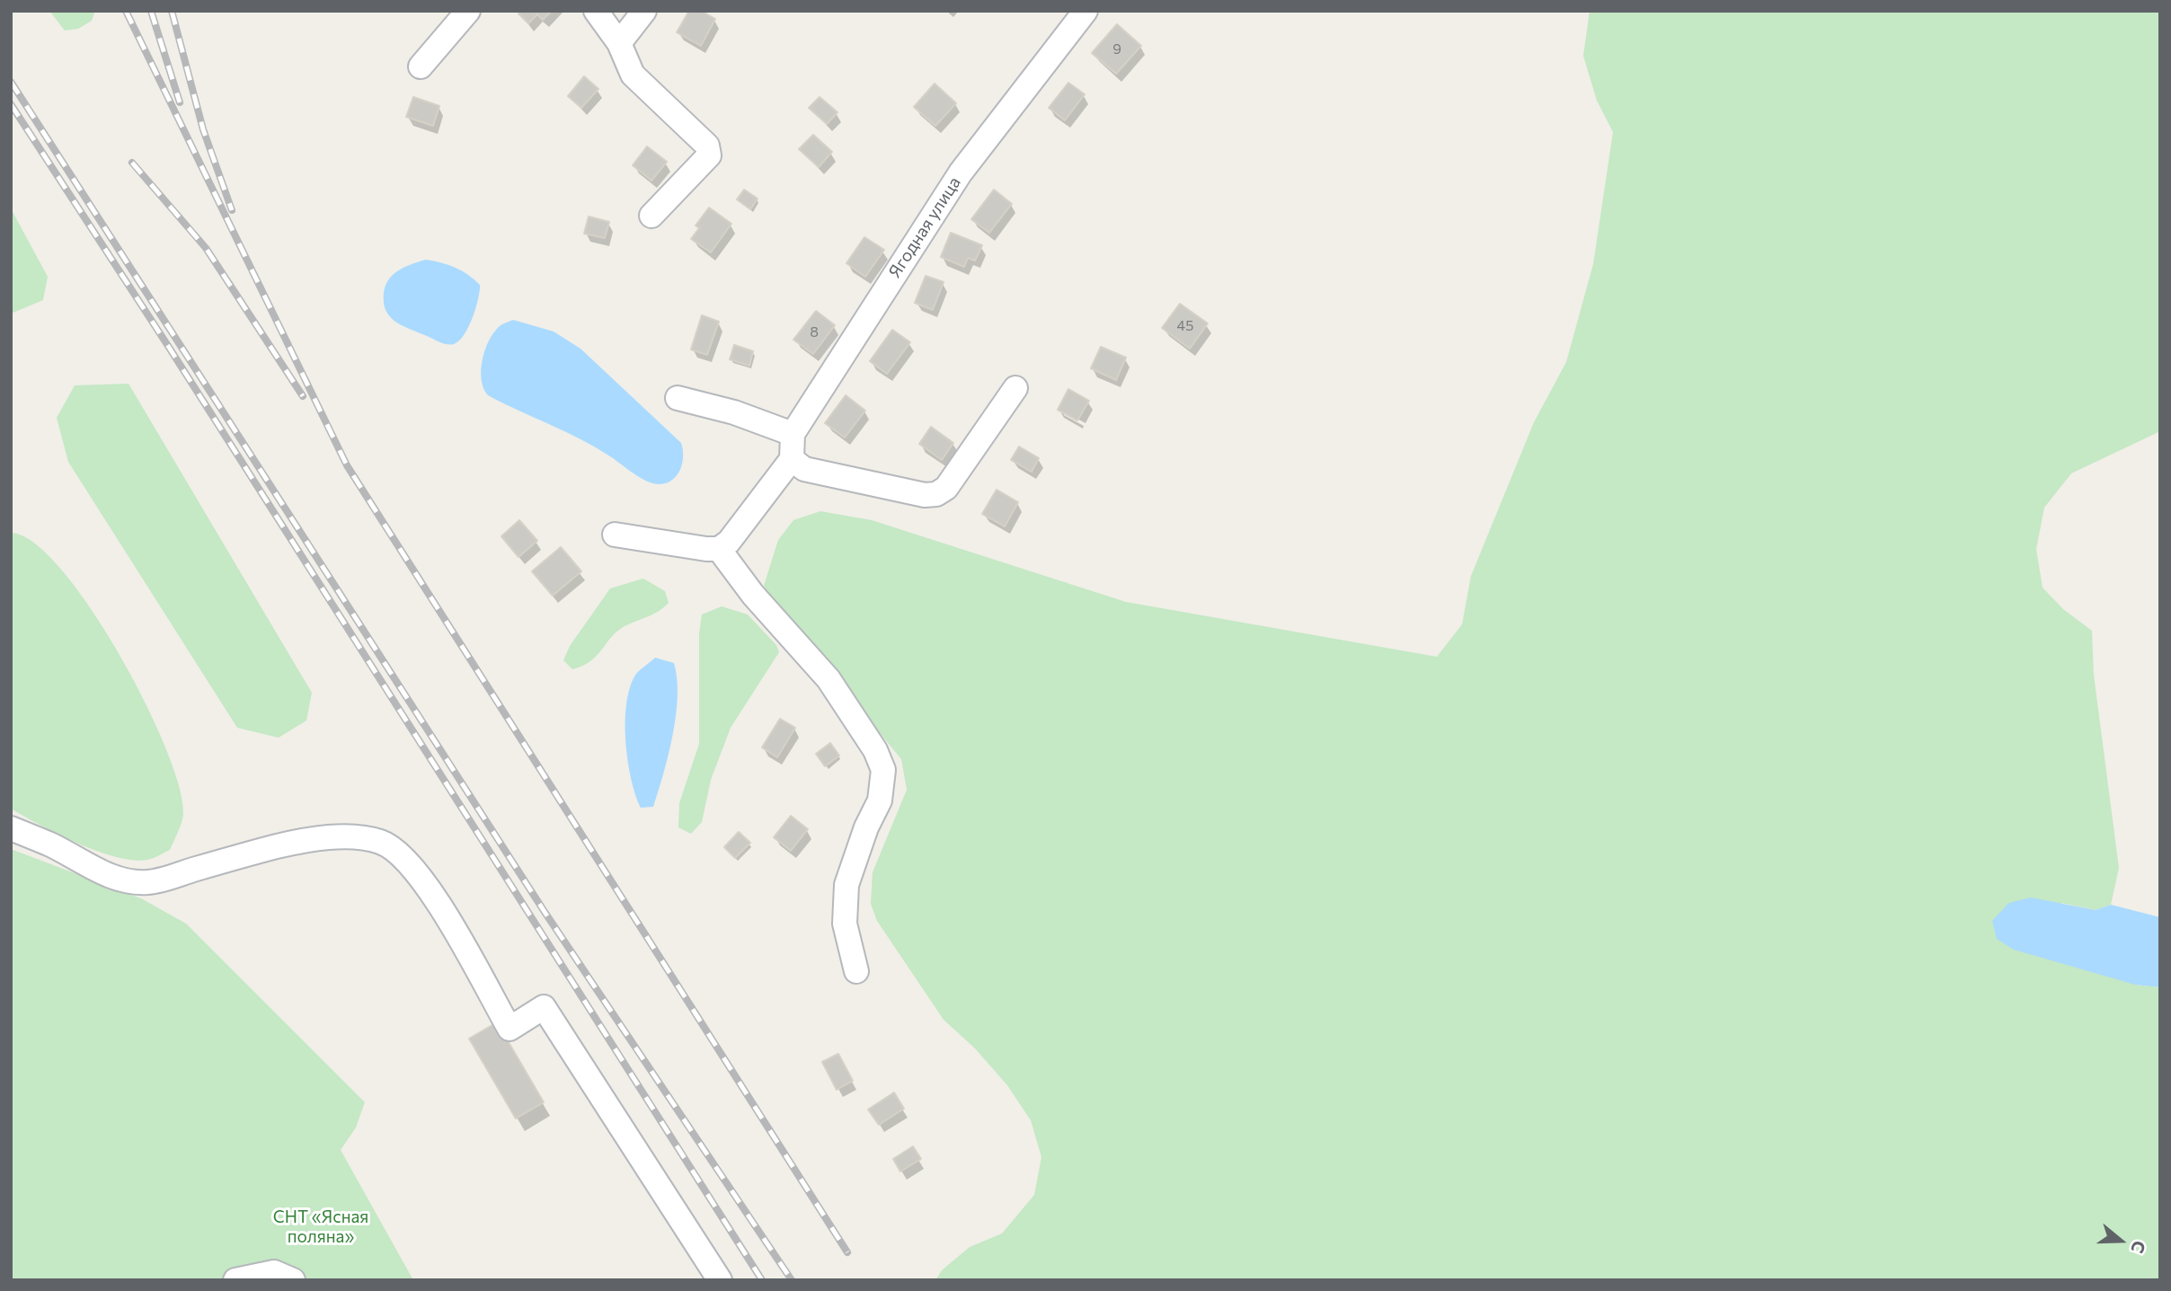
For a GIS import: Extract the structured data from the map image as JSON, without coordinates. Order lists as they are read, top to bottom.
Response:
{
  "streets": {
    "street": ["Ягодная улица"]
  },
  "parks": ["СНТ «Ясная поляна»"],
  "house_numbers": ["9", "45", "8"],
  "north": "right"
}
